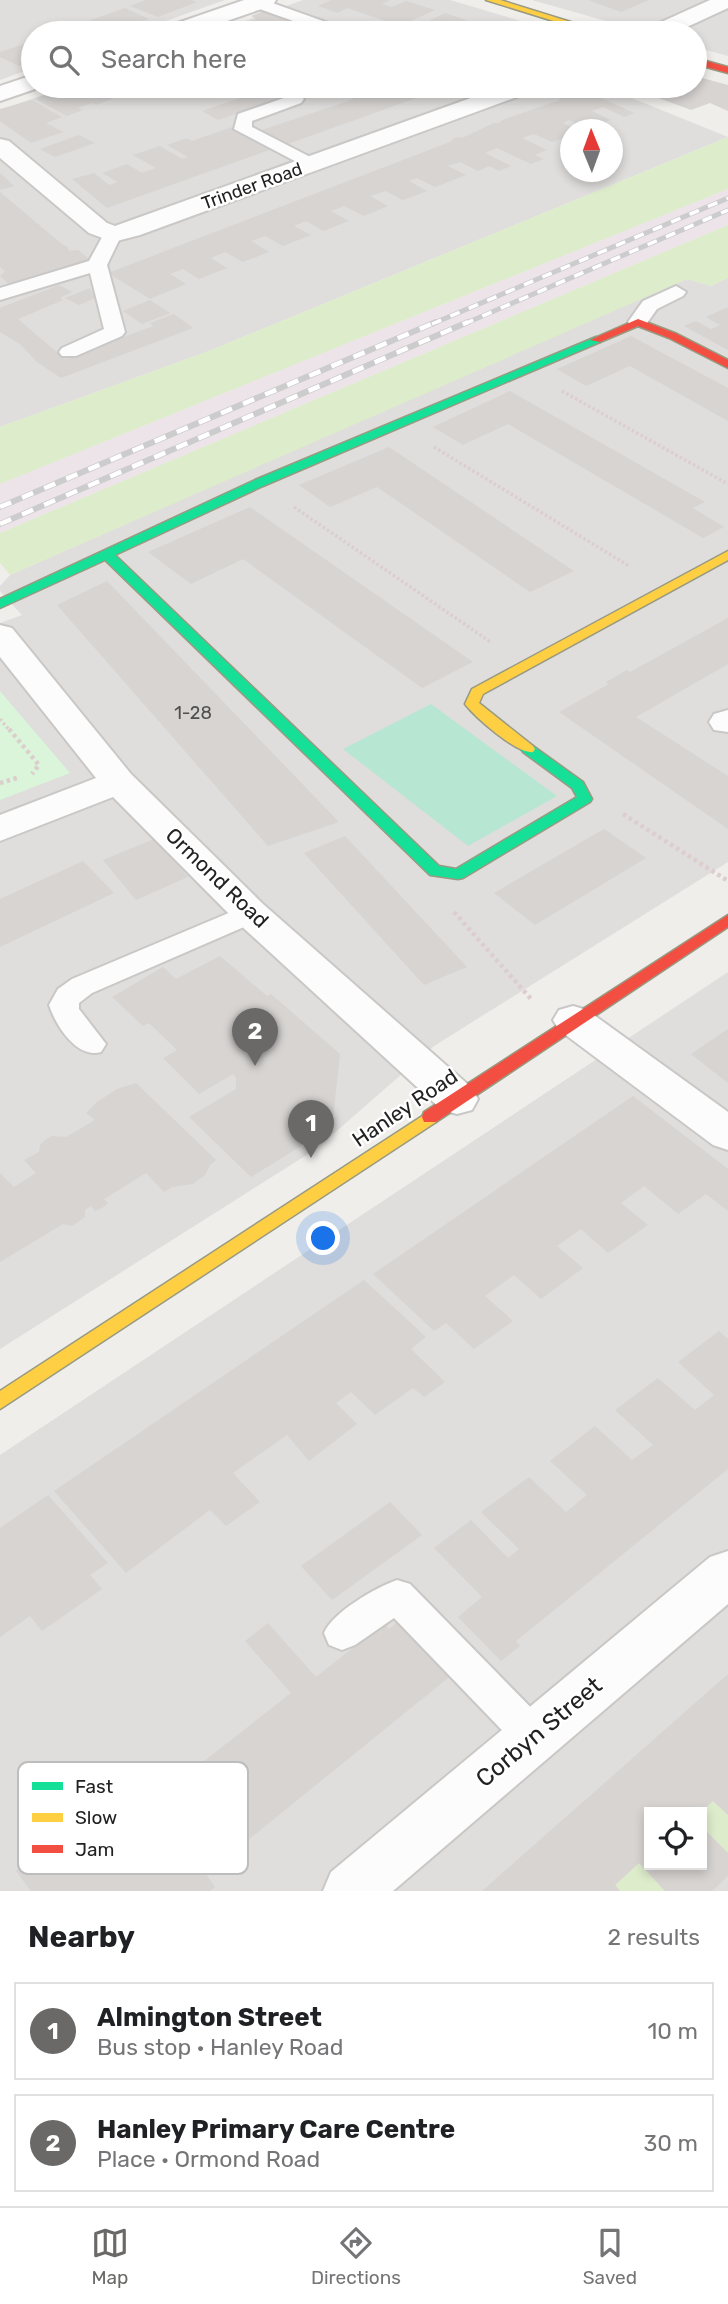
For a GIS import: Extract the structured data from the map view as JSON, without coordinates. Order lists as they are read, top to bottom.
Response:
{
  "streets": {
    "street": [
      "Trinder Road",
      "Ormond Road",
      "Hanley Road",
      "Corbyn Street"
    ]
  },
  "crossings": [
    ["Ormond Road", "Hanley Road"]
  ],
  "house_numbers": ["1-28"],
  "legend": ["Fast", "Slow", "Jam"],
  "north": "top",
  "page": {
    "search": "Search here",
    "pins": ["2", "1"],
    "heading": ["Nearby", "2 results"],
    "list": [
      {
        "mark": "1",
        "name": "Almington Street",
        "note": "Bus stop · Hanley Road",
        "value": "10 m"
      },
      {
        "mark": "2",
        "name": "Hanley Primary Care Centre",
        "note": "Place · Ormond Road",
        "value": "30 m"
      }
    ],
    "nav": ["Map", "Directions", "Saved"]
  }
}
